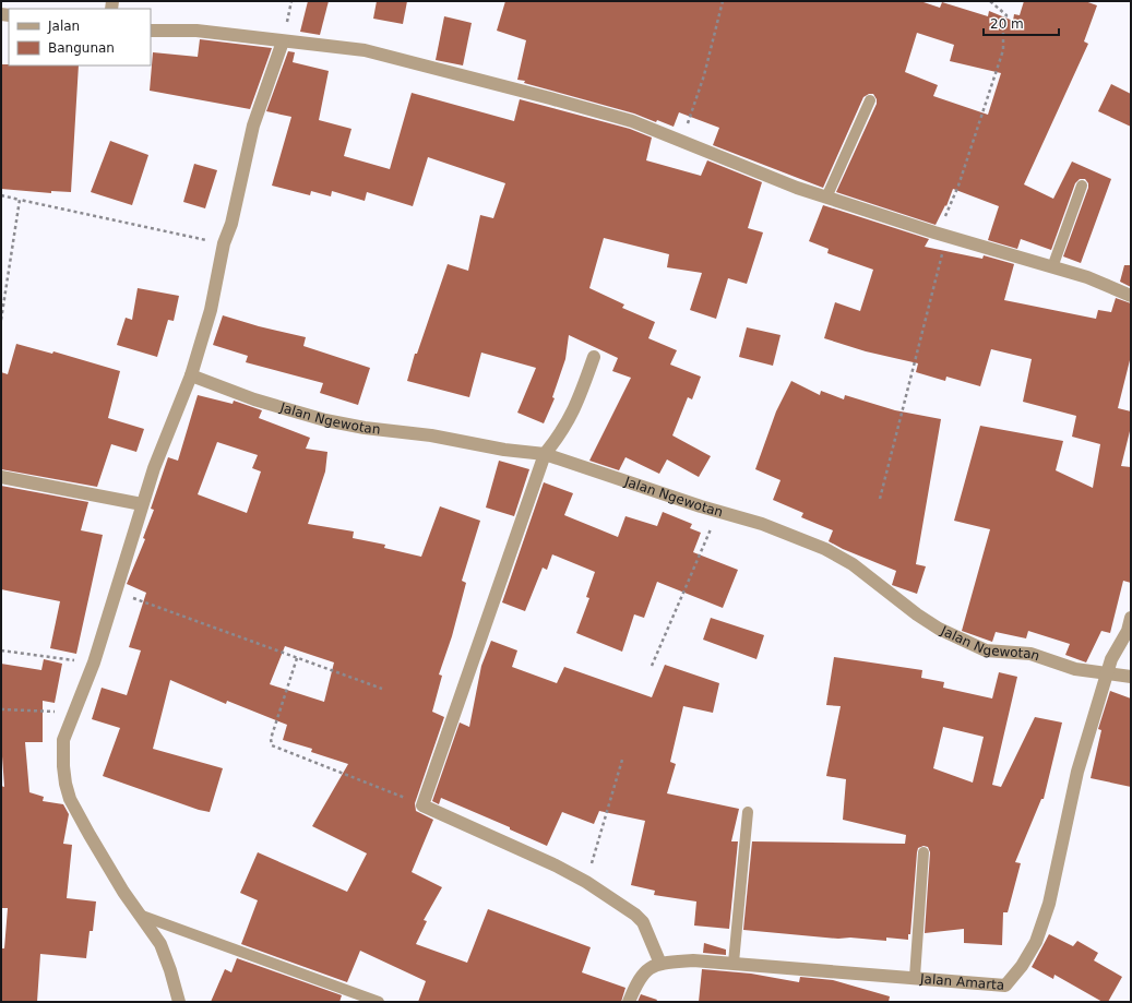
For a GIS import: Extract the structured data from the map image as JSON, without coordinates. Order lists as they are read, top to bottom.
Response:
{
  "streets": {
    "street": ["Jalan Ngewotan", "Jalan Amarta"]
  },
  "crossings": [
    ["Jalan Ngewotan", "Jalan Amarta"]
  ],
  "legend": ["Jalan", "Bangunan"],
  "scale_bar": "20 m"
}
